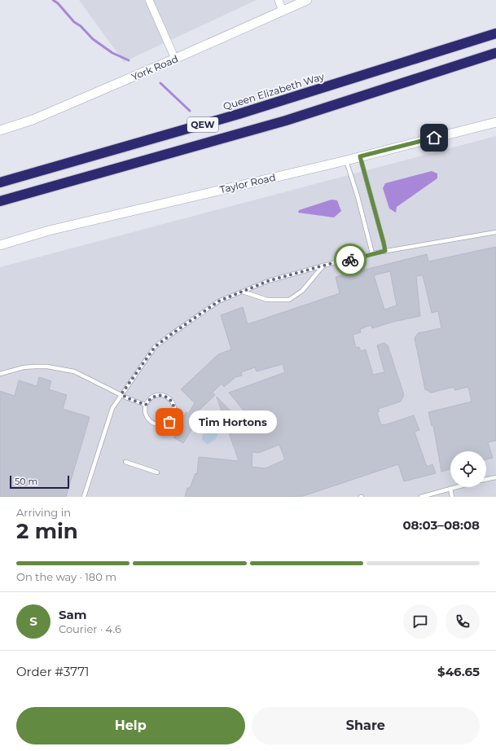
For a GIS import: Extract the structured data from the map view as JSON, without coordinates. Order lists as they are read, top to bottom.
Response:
{
  "streets": {
    "highway": ["Queen Elizabeth Way", "QEW"],
    "main road": ["York Road", "Taylor Road"]
  },
  "places": ["Tim Hortons"],
  "scale_bar": "50 m",
  "page": {
    "bubble": "Tim Hortons",
    "scale": "50 m",
    "heading": ["2 min", "Arriving in", "08:03–08:08"],
    "panel": [
      "Sam",
      "Courier · 4.6",
      "Order #3771",
      "$46.65"
    ],
    "bar": "On the way · 180 m",
    "round": "S",
    "buttons": ["Help", "Share"]
  }
}
